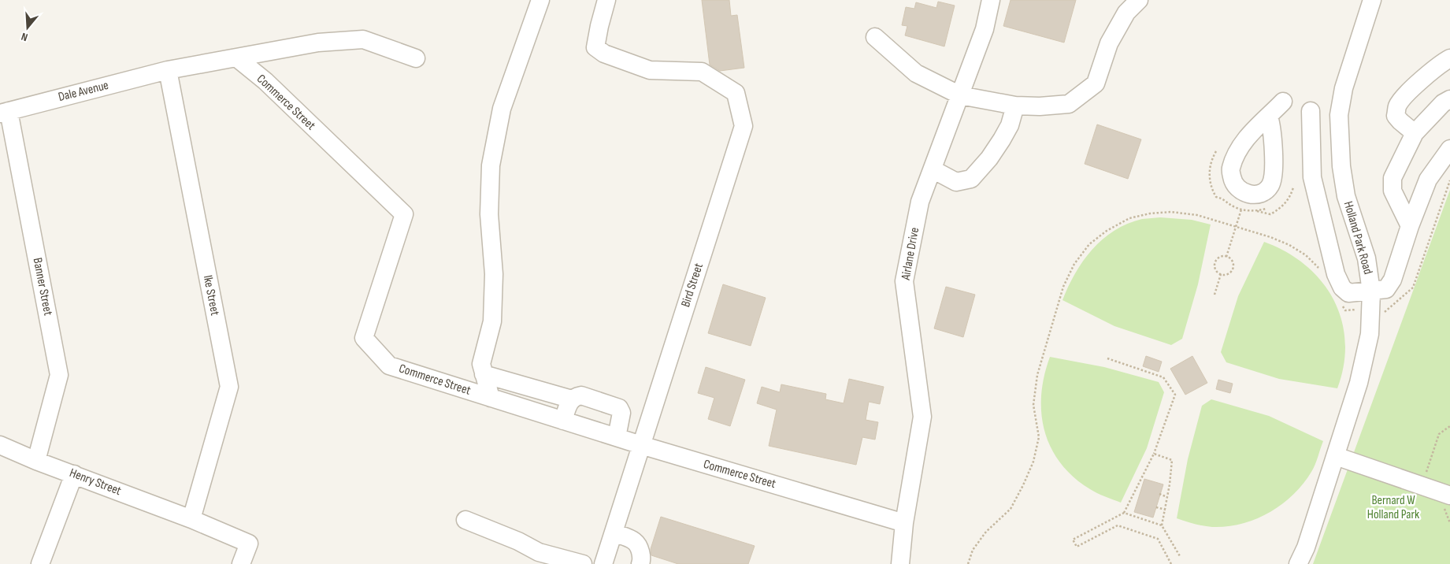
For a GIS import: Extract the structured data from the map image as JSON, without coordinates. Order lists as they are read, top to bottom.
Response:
{
  "streets": {
    "street": [
      "Dale Avenue",
      "Commerce Street",
      "Holland Park Road",
      "Airlane Drive",
      "Bird Street",
      "Banner Street",
      "Ike Street",
      "Henry Street"
    ]
  },
  "crossings": [
    ["Dale Avenue", "Banner Street"],
    ["Dale Avenue", "Ike Street"],
    ["Commerce Street", "Airlane Drive"],
    ["Commerce Street", "Bird Street"],
    ["Banner Street", "Henry Street"],
    ["Ike Street", "Henry Street"]
  ],
  "parks": ["Bernard W Holland Park"],
  "north": "bottom"
}
